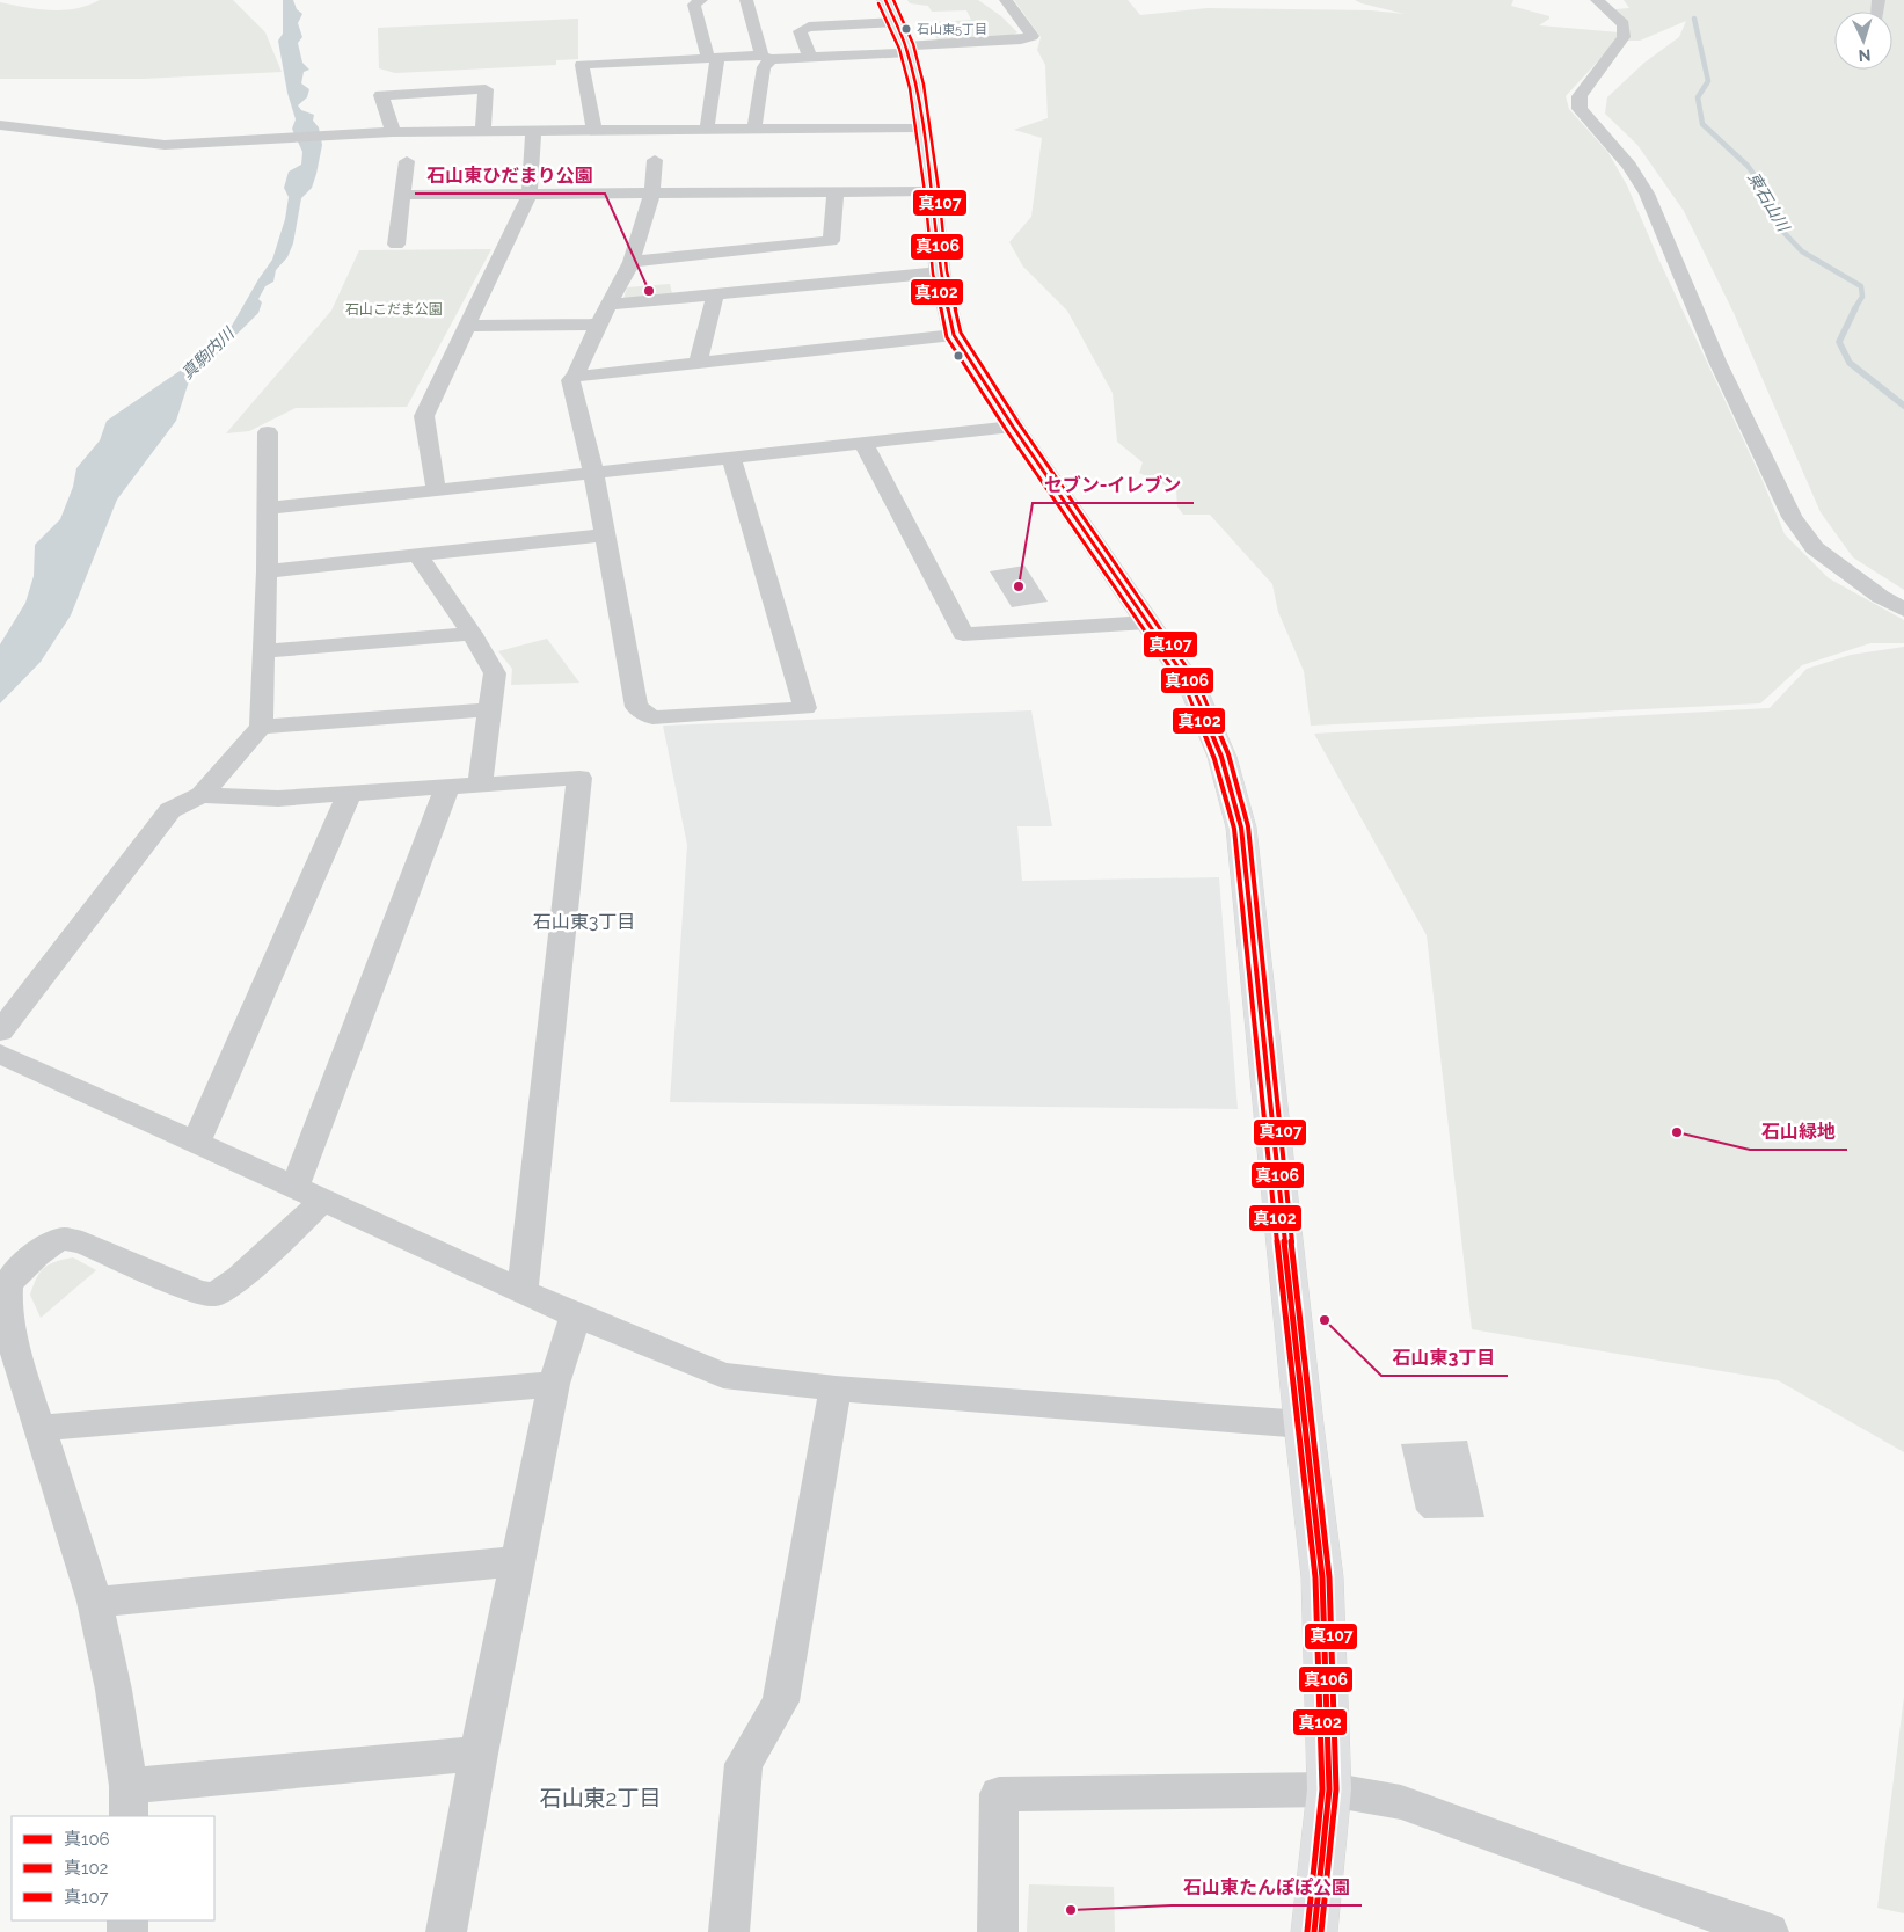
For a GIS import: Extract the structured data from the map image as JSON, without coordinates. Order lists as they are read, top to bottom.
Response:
{
  "districts": ["石山東3丁目", "石山東2丁目"],
  "water": ["東石山川", "真駒内川"],
  "parks": ["石山こだま公園"],
  "places": [
    "石山東5丁目",
    "石山東ひだまり公園",
    "セブン-イレブン",
    "石山緑地",
    "石山東3丁目",
    "石山東たんぽぽ公園"
  ],
  "lines": ["transit line 真106", "transit line 真107", "transit line 真102"],
  "legend": ["真106", "真102", "真107"],
  "north": "bottom"
}
